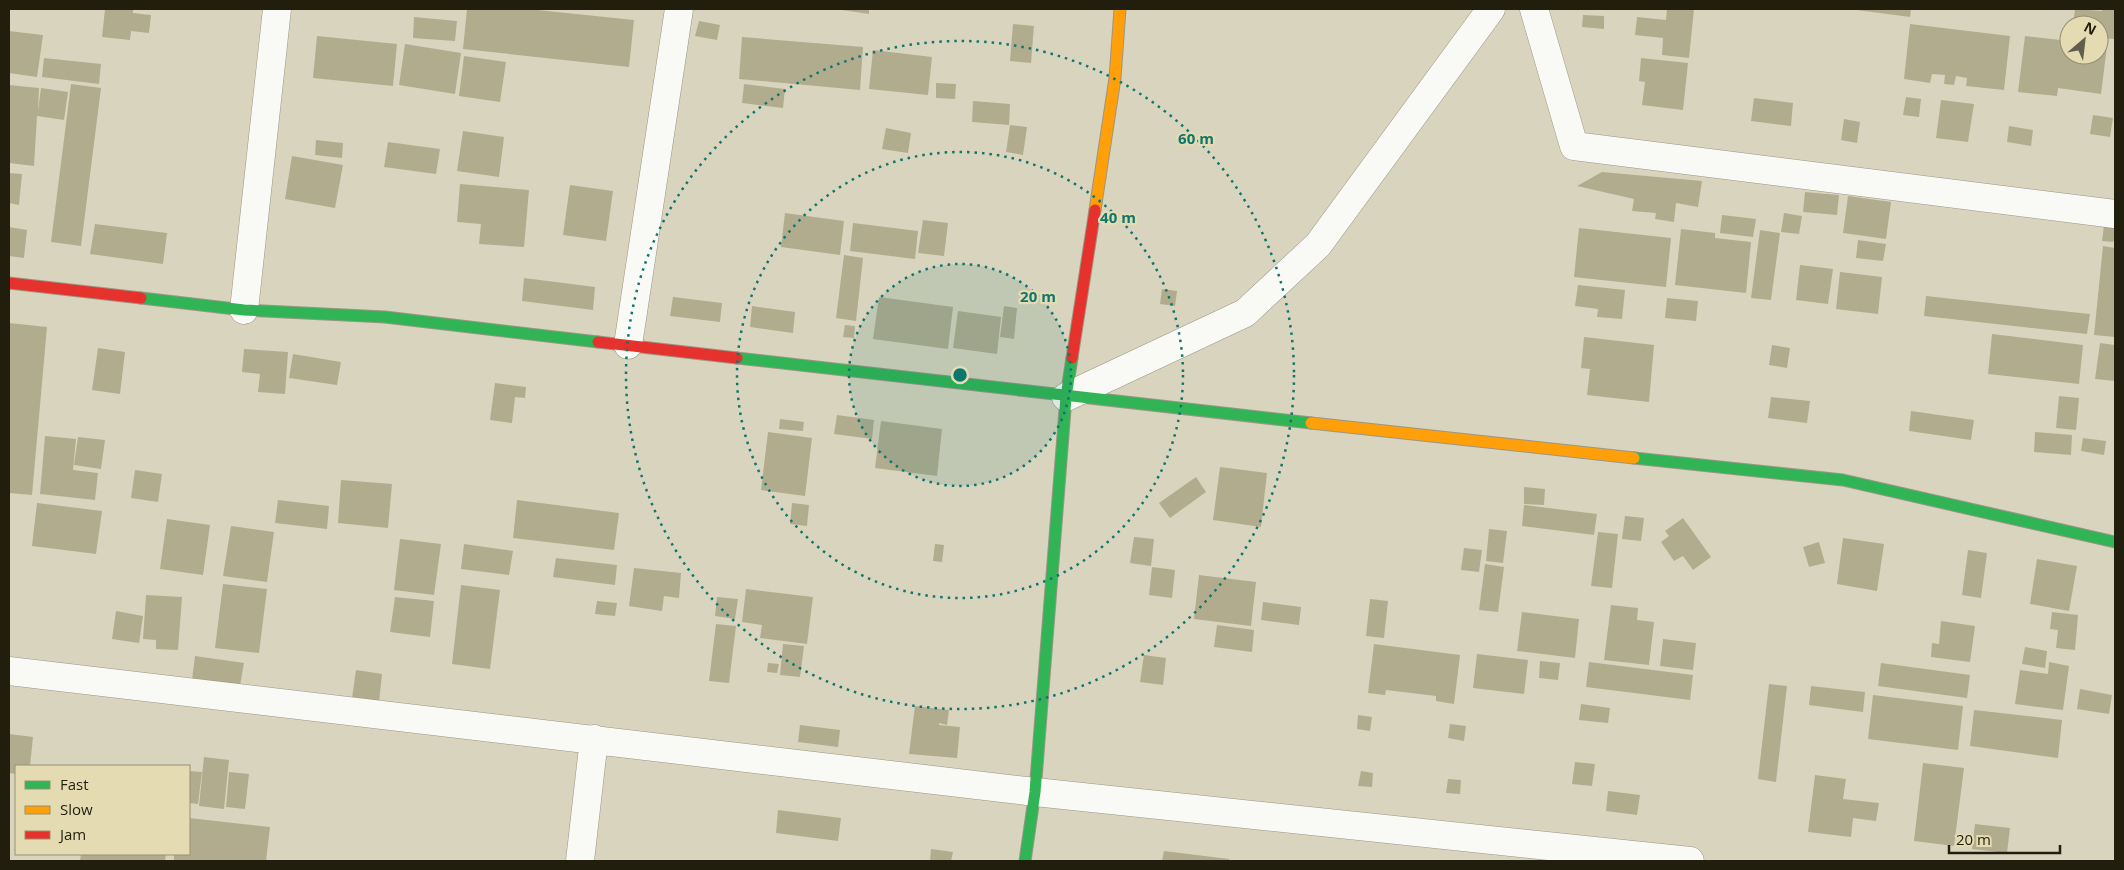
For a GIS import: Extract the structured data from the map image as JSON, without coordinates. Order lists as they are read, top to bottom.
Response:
{
  "legend": ["Fast", "Slow", "Jam"],
  "scale_bar": "20 m",
  "north": "top right",
  "rings": ["60 m", "40 m", "20 m"]
}
